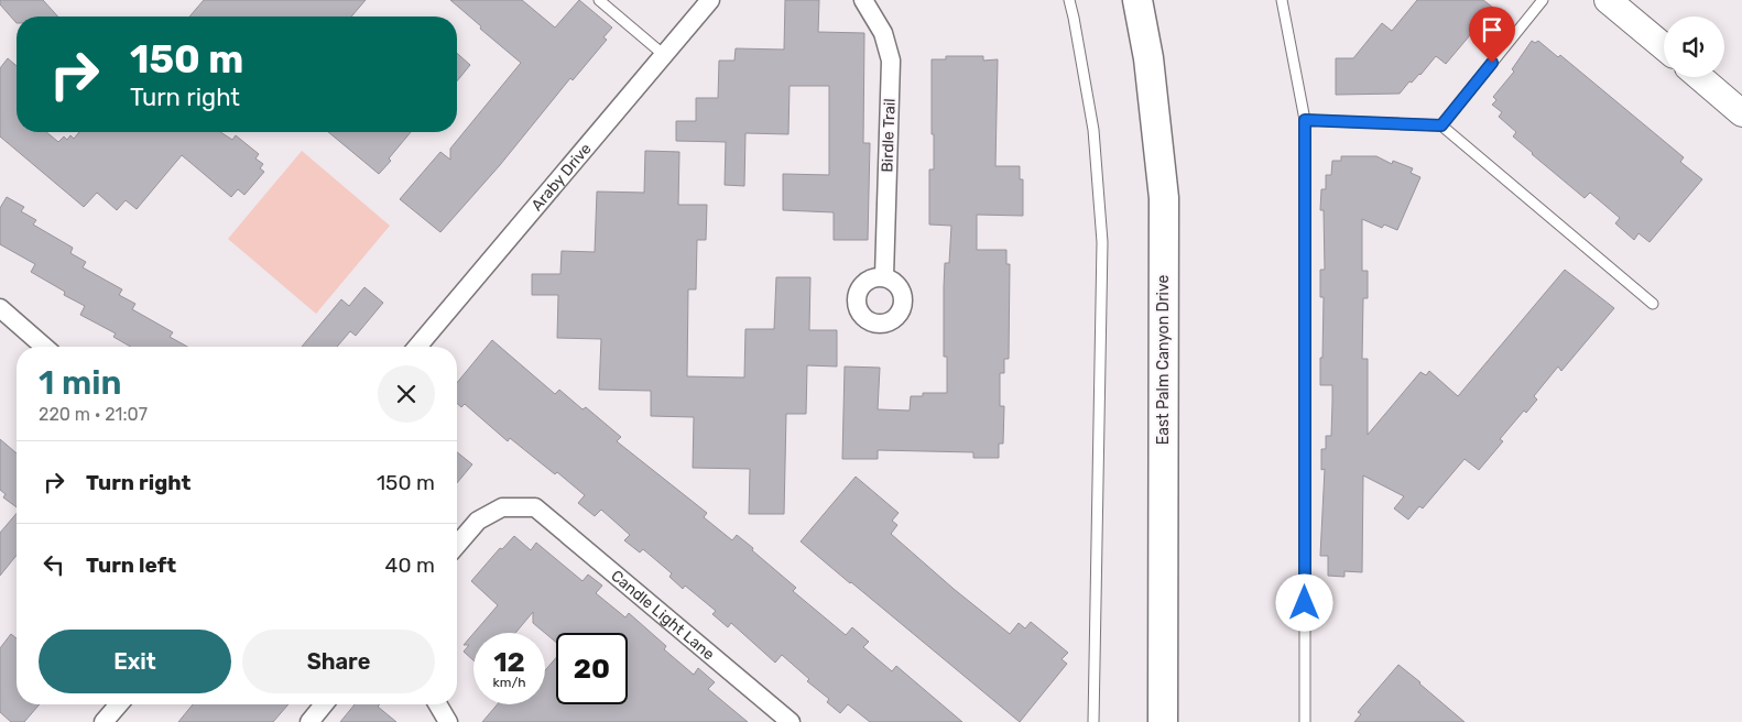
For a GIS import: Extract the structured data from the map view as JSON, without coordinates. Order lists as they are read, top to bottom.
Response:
{
  "streets": {
    "main road": ["East Palm Canyon Drive"],
    "street": ["Birdle Trail", "Araby Drive", "Candle Light Lane"]
  },
  "page": {
    "turn": ["150 m", "Turn right"],
    "heading": ["1 min", "220 m · 21:07"],
    "list": [
      {
        "name": "Turn right",
        "value": "150 m"
      },
      {
        "name": "Turn left",
        "value": "40 m"
      }
    ],
    "buttons": ["Exit", "Share"],
    "speed": "12 km/h",
    "limit": "20"
  }
}
